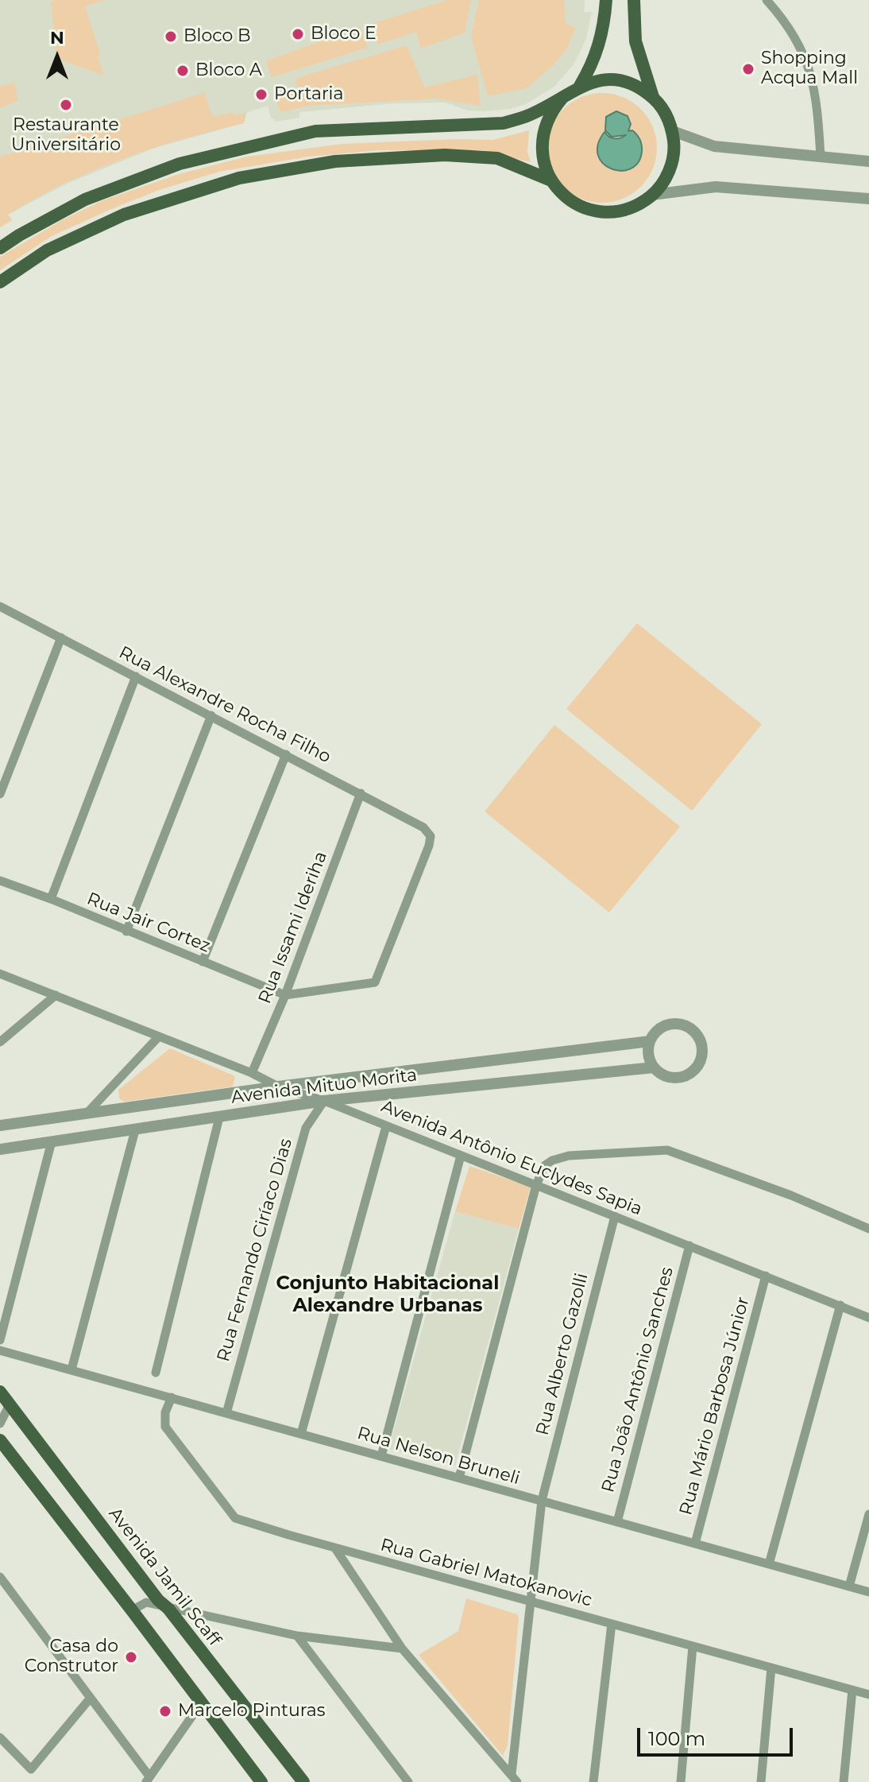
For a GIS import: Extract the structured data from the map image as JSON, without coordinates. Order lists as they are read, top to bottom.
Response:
{
  "streets": {
    "main road": ["Avenida Jamil Scaff"],
    "street": [
      "Rua Alexandre Rocha Filho",
      "Rua Jair Cortez",
      "Rua Issami Ideriha",
      "Avenida Mituo Morita",
      "Avenida Antônio Euclydes Sapia",
      "Rua Fernando Ciríaco Dias",
      "Rua Alberto Gazolli",
      "Rua João Antônio Sanches",
      "Rua Mário Barbosa Júnior",
      "Rua Nelson Bruneli",
      "Rua Gabriel Matokanovic"
    ]
  },
  "crossings": [
    ["Rua Alexandre Rocha Filho", "Rua Jair Cortez"],
    ["Rua Alexandre Rocha Filho", "Rua Issami Ideriha"],
    ["Rua Jair Cortez", "Rua Issami Ideriha"],
    ["Rua Issami Ideriha", "Avenida Antônio Euclydes Sapia"],
    ["Avenida Mituo Morita", "Avenida Antônio Euclydes Sapia"],
    ["Avenida Mituo Morita", "Rua Fernando Ciríaco Dias"],
    ["Avenida Antônio Euclydes Sapia", "Rua Fernando Ciríaco Dias"],
    ["Avenida Antônio Euclydes Sapia", "Rua Alberto Gazolli"],
    ["Avenida Antônio Euclydes Sapia", "Rua João Antônio Sanches"],
    ["Avenida Antônio Euclydes Sapia", "Rua Mário Barbosa Júnior"],
    ["Rua Fernando Ciríaco Dias", "Rua Nelson Bruneli"],
    ["Rua Alberto Gazolli", "Rua Nelson Bruneli"],
    ["Rua Alberto Gazolli", "Rua Gabriel Matokanovic"],
    ["Rua João Antônio Sanches", "Rua Nelson Bruneli"],
    ["Rua Mário Barbosa Júnior", "Rua Nelson Bruneli"],
    ["Rua Nelson Bruneli", "Rua Gabriel Matokanovic"]
  ],
  "districts": ["Conjunto Habitacional Alexandre Urbanas"],
  "places": [
    "Bloco E",
    "Bloco B",
    "Shopping Acqua Mall",
    "Bloco A",
    "Portaria",
    "Restaurante Universitário",
    "Casa do Construtor",
    "Marcelo Pinturas"
  ],
  "scale_bar": "100 m",
  "north": "top"
}
